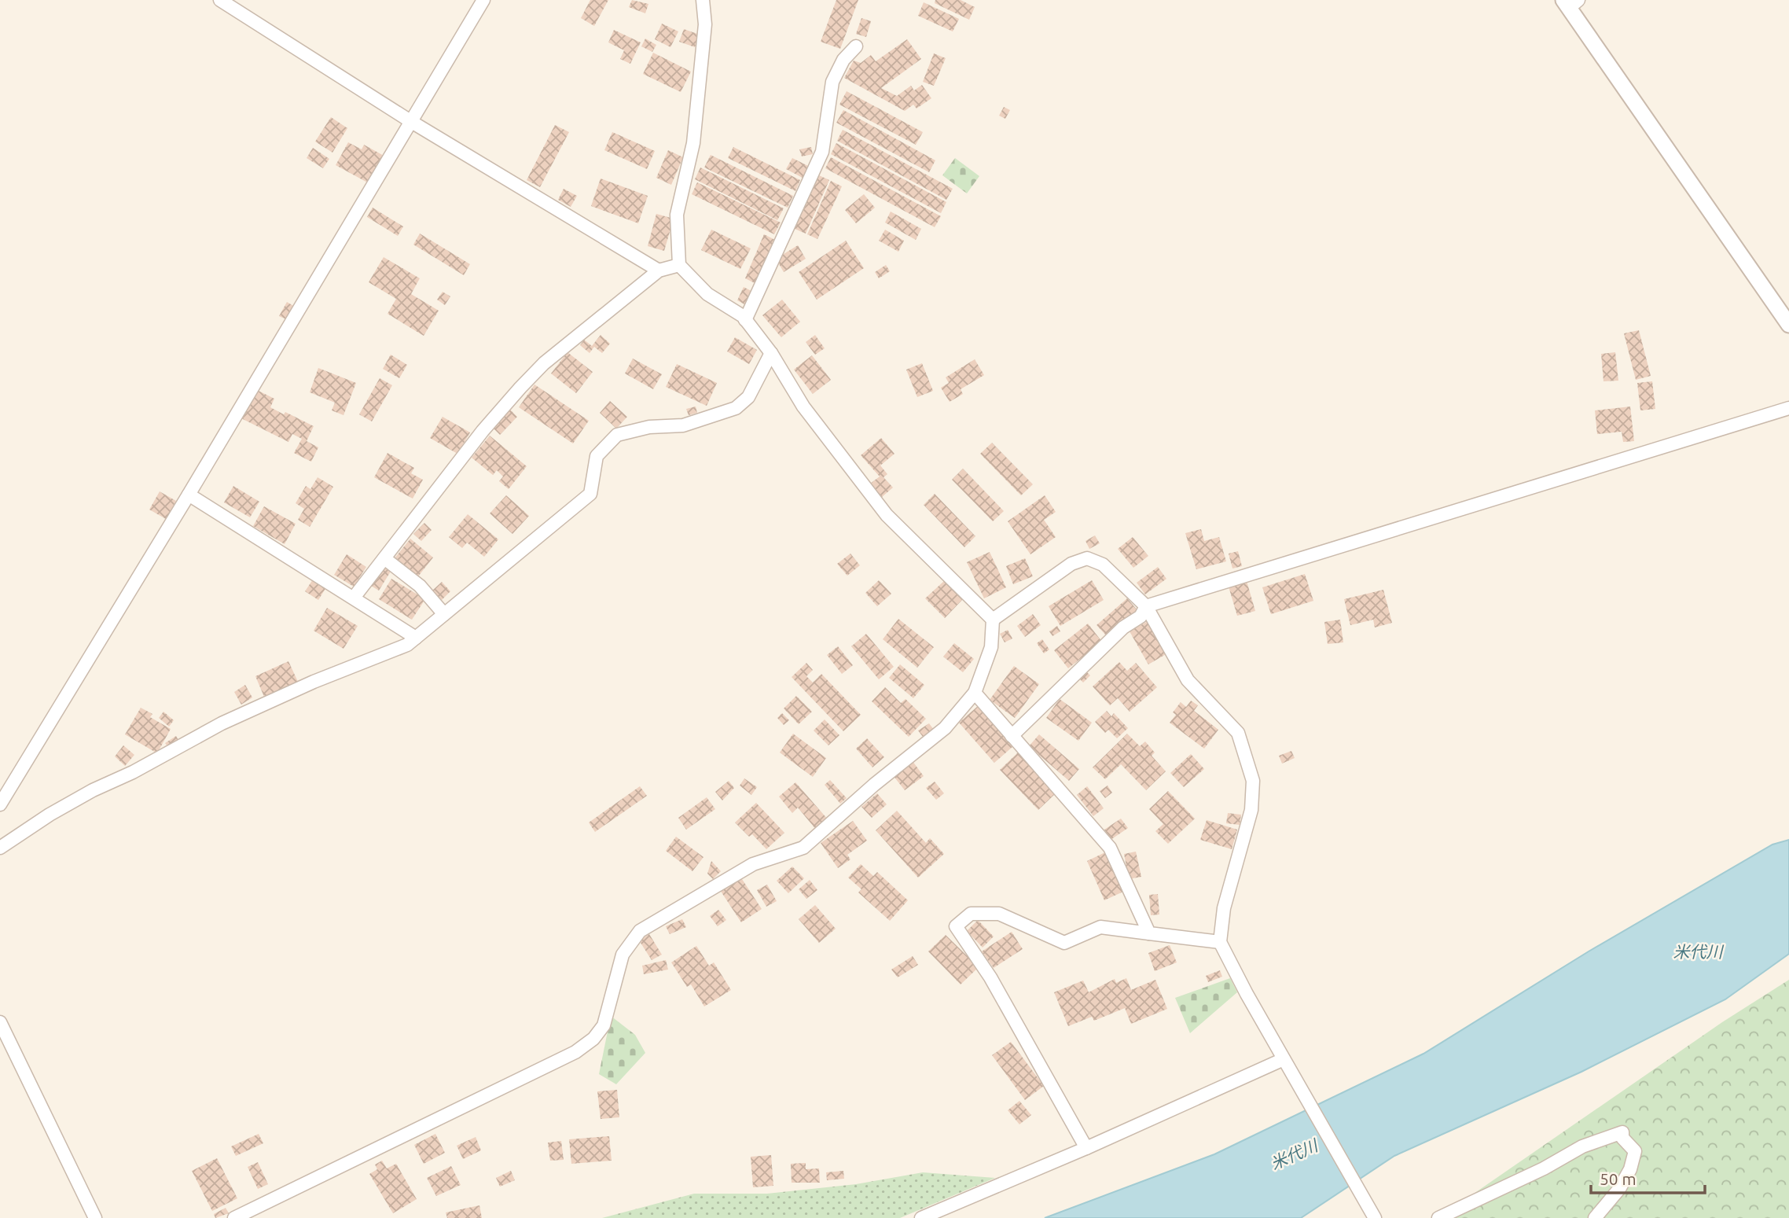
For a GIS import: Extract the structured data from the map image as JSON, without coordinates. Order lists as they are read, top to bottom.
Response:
{
  "water": ["米代川"],
  "scale_bar": "50 m"
}
